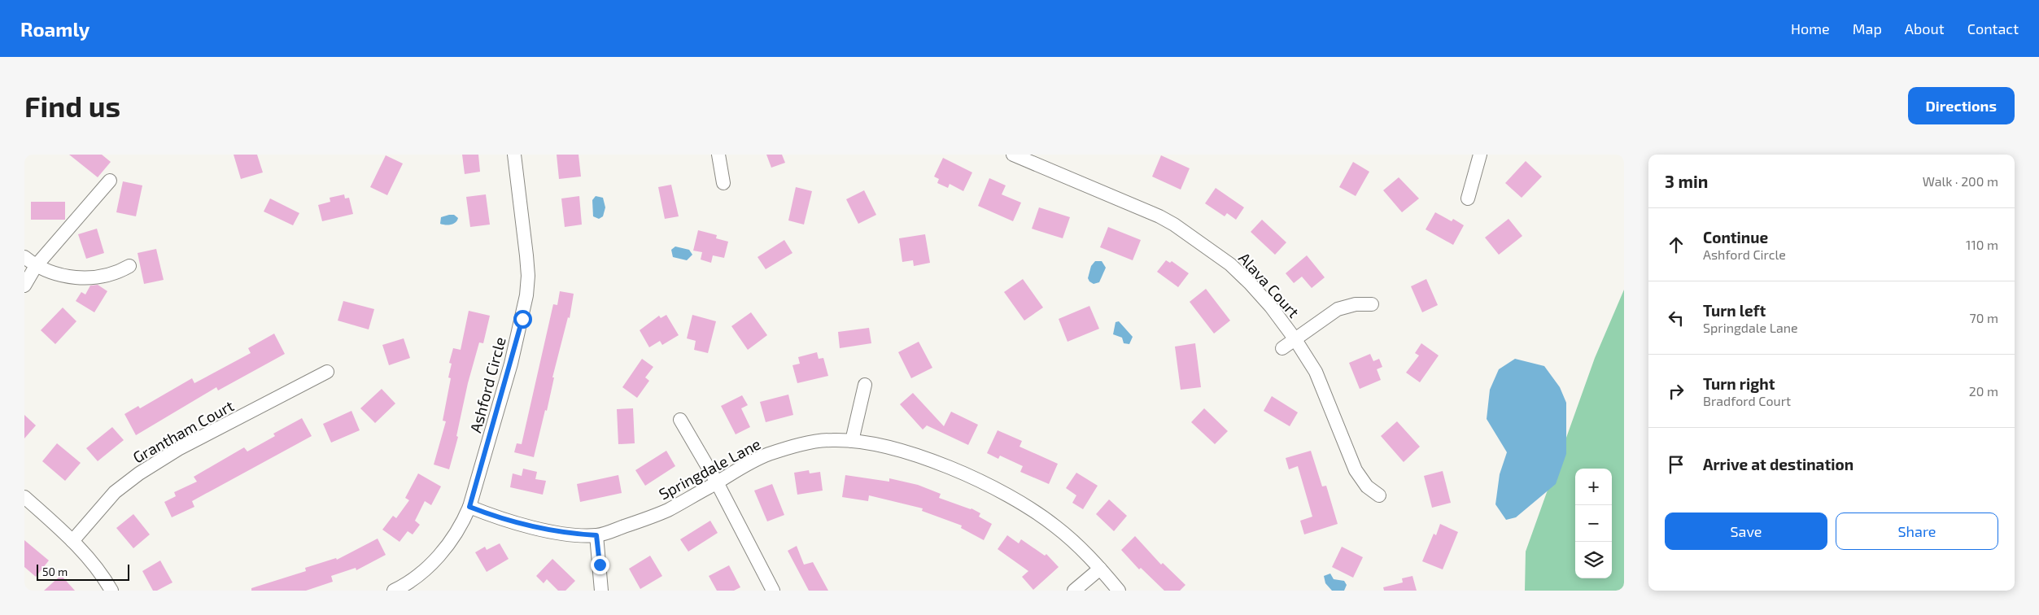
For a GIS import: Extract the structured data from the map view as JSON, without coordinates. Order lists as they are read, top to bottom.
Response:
{
  "streets": {
    "street": [
      "Alava Court",
      "Ashford Circle",
      "Grantham Court",
      "Springdale Lane"
    ]
  },
  "crossings": [
    ["Ashford Circle", "Springdale Lane"]
  ],
  "scale_bar": "50 m",
  "page": {
    "header": "Roamly",
    "nav": [
      "Home",
      "Map",
      "About",
      "Contact"
    ],
    "buttons": [
      "Directions",
      ["Save", "Share"]
    ],
    "title": "Find us",
    "heading": ["3 min", "Walk · 200 m"],
    "list": [
      ["Continue", "Ashford Circle", "110 m"],
      ["Turn left", "Springdale Lane", "70 m"],
      ["Turn right", "Bradford Court", "20 m"],
      "Arrive at destination"
    ],
    "map_buttons": ["+", "−"],
    "scale": "50 m"
  }
}
